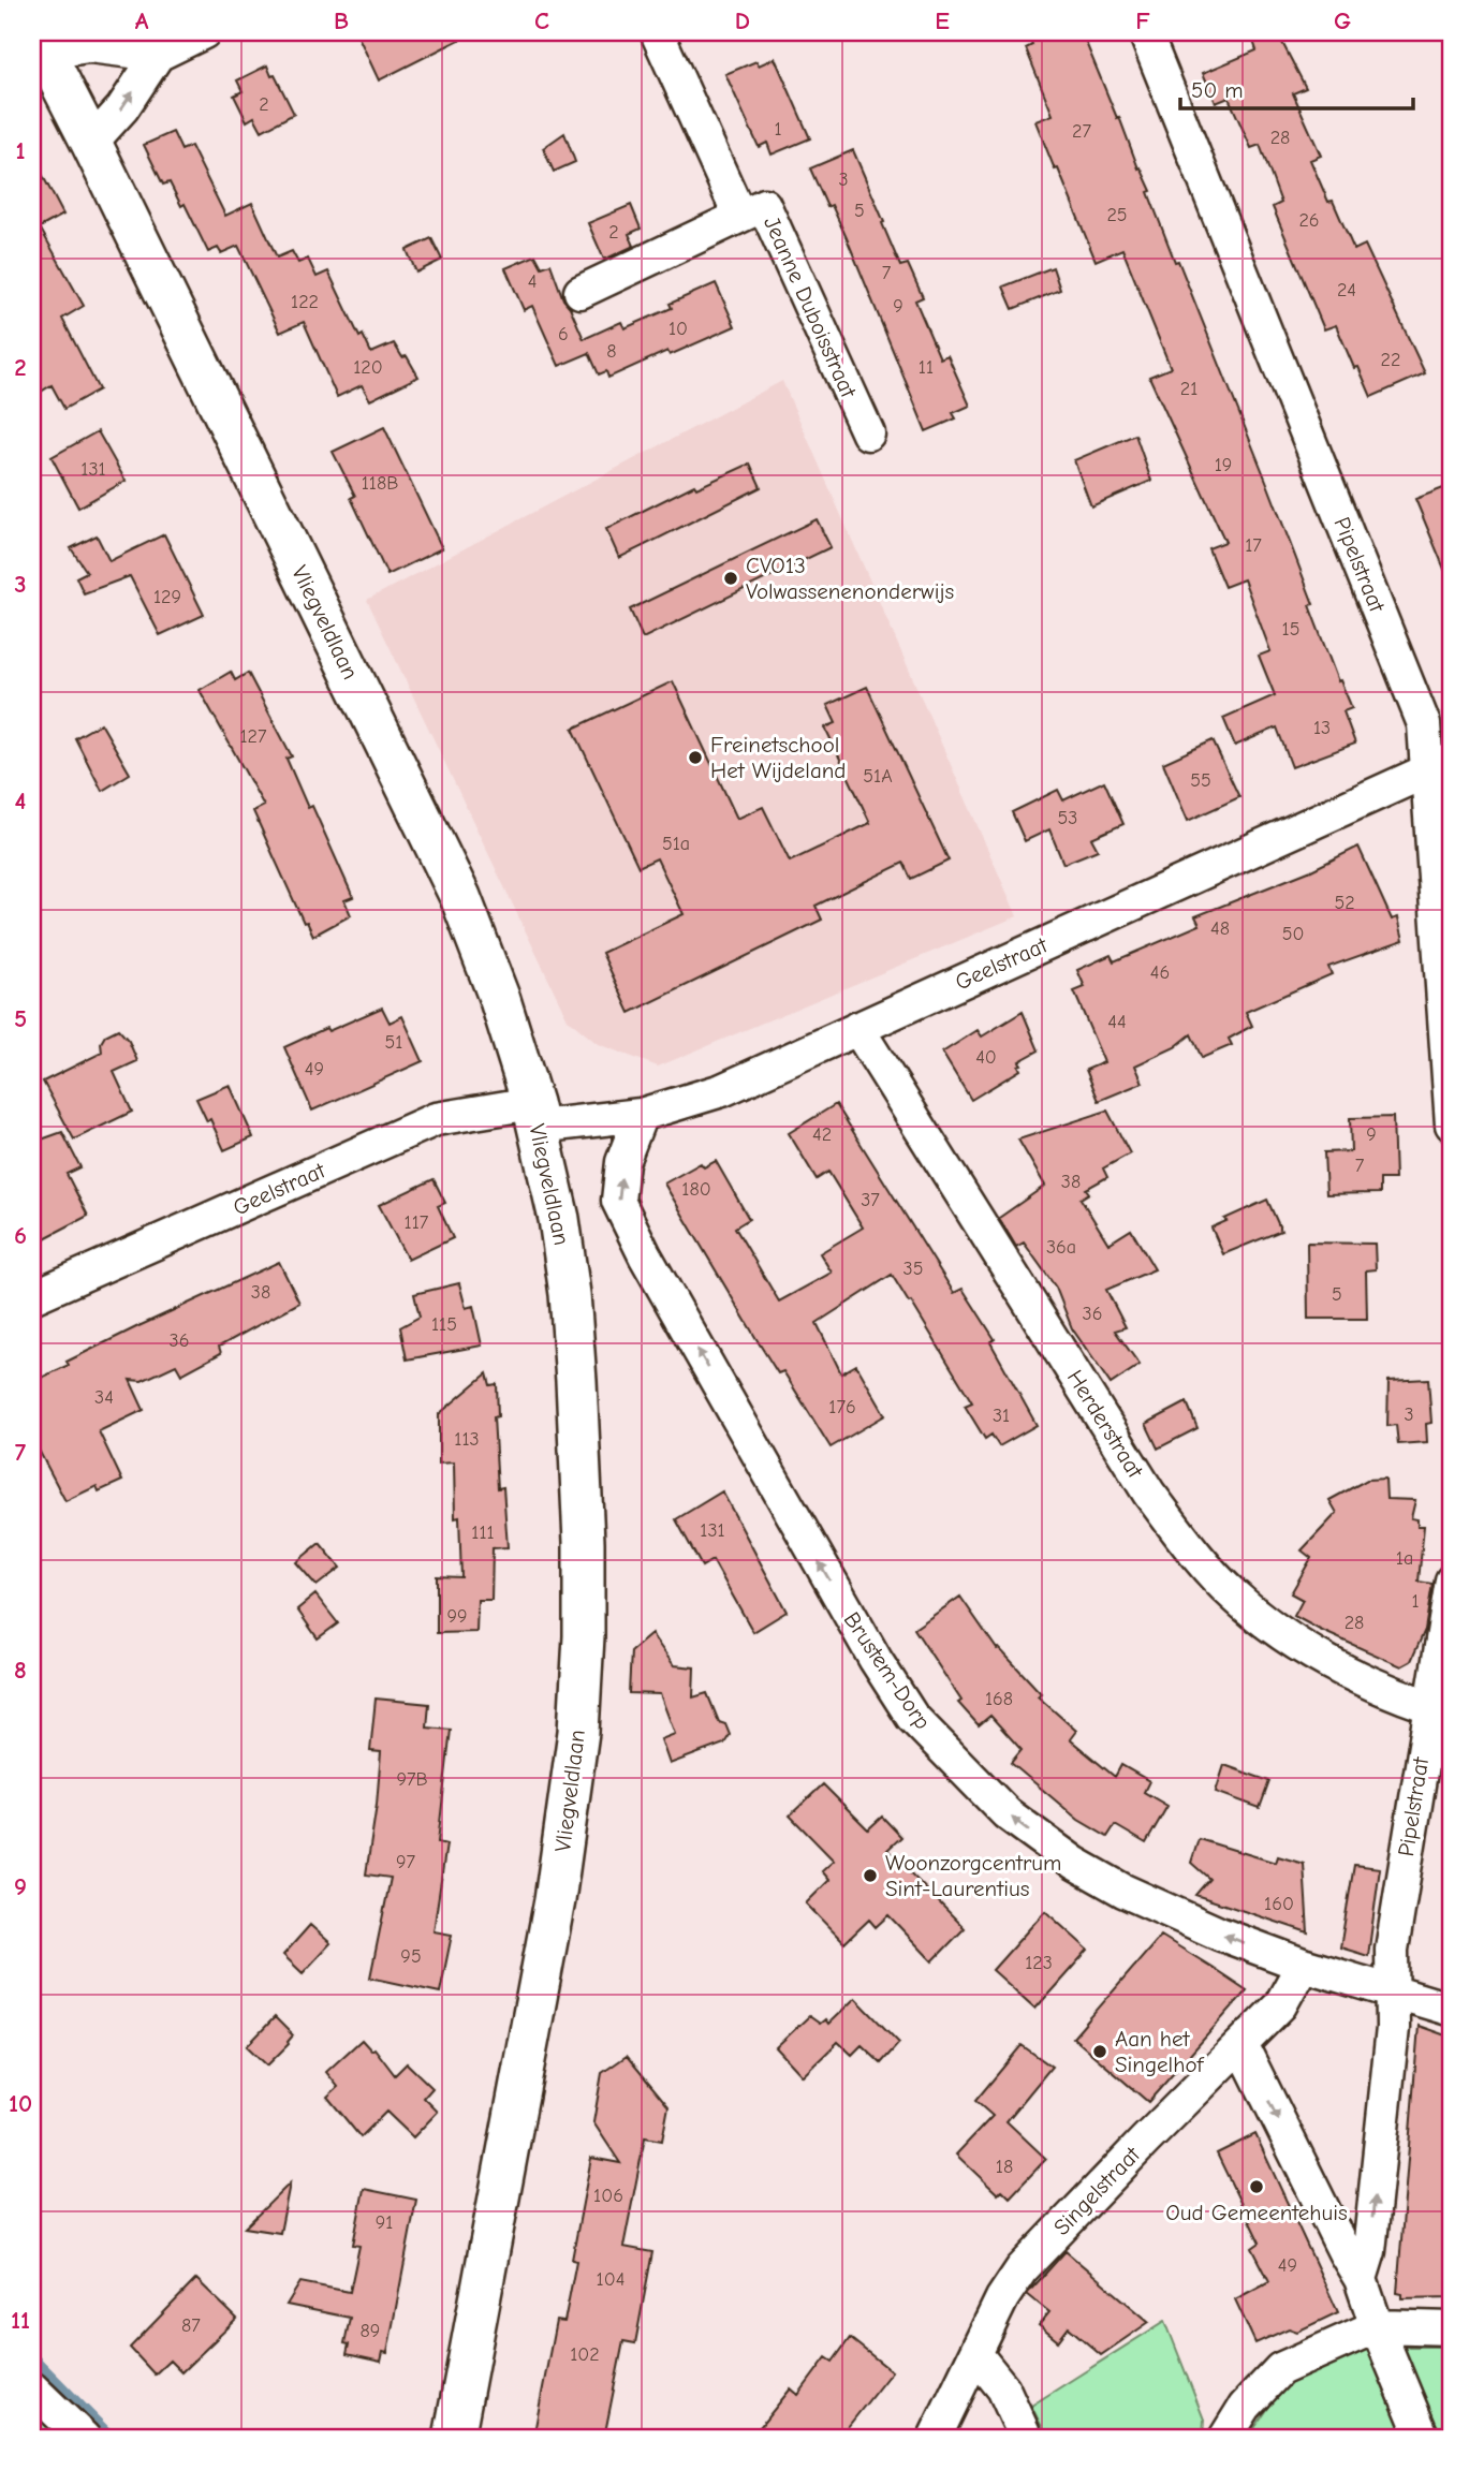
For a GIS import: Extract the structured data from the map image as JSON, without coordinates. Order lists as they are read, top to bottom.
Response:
{
  "streets": {
    "main road": ["Vliegveldlaan"],
    "street": [
      "Jeanne Duboisstraat",
      "Pipelstraat",
      "Geelstraat",
      "Herderstraat",
      "Brustem-Dorp",
      "Singelstraat"
    ]
  },
  "crossings": [
    ["Pipelstraat", "Geelstraat"],
    ["Pipelstraat", "Herderstraat"],
    ["Pipelstraat", "Brustem-Dorp"],
    ["Vliegveldlaan", "Geelstraat"],
    ["Geelstraat", "Herderstraat"],
    ["Geelstraat", "Brustem-Dorp"],
    ["Brustem-Dorp", "Singelstraat"]
  ],
  "one_way": ["Brustem-Dorp"],
  "places": [
    "CVO13 Volwassenenonderwijs",
    "Freinetschool Het Wijdeland",
    "Woonzorgcentrum Sint-Laurentius",
    "Aan het Singelhof",
    "Oud Gemeentehuis"
  ],
  "house_numbers": [
    "2",
    "1",
    "27",
    "28",
    "3",
    "5",
    "25",
    "26",
    "2",
    "7",
    "4",
    "24",
    "122",
    "9",
    "10",
    "6",
    "8",
    "22",
    "120",
    "11",
    "21",
    "19",
    "131",
    "118B",
    "17",
    "129",
    "15",
    "13",
    "127",
    "51A",
    "55",
    "53",
    "51a",
    "52",
    "48",
    "50",
    "46",
    "44",
    "51",
    "40",
    "49",
    "42",
    "9",
    "7",
    "38",
    "180",
    "37",
    "117",
    "36a",
    "35",
    "38",
    "5",
    "36",
    "115",
    "36",
    "34",
    "176",
    "3",
    "31",
    "113",
    "131",
    "111",
    "1a",
    "1",
    "99",
    "28",
    "168",
    "97B",
    "97",
    "160",
    "95",
    "123",
    "18",
    "106",
    "91",
    "49",
    "104",
    "87",
    "89",
    "102"
  ],
  "scale_bar": "50 m",
  "grid": {
    "columns": [
      "A",
      "B",
      "C",
      "D",
      "E",
      "F",
      "G"
    ],
    "rows": [
      "1",
      "2",
      "3",
      "4",
      "5",
      "6",
      "7",
      "8",
      "9",
      "10",
      "11"
    ]
  }
}
